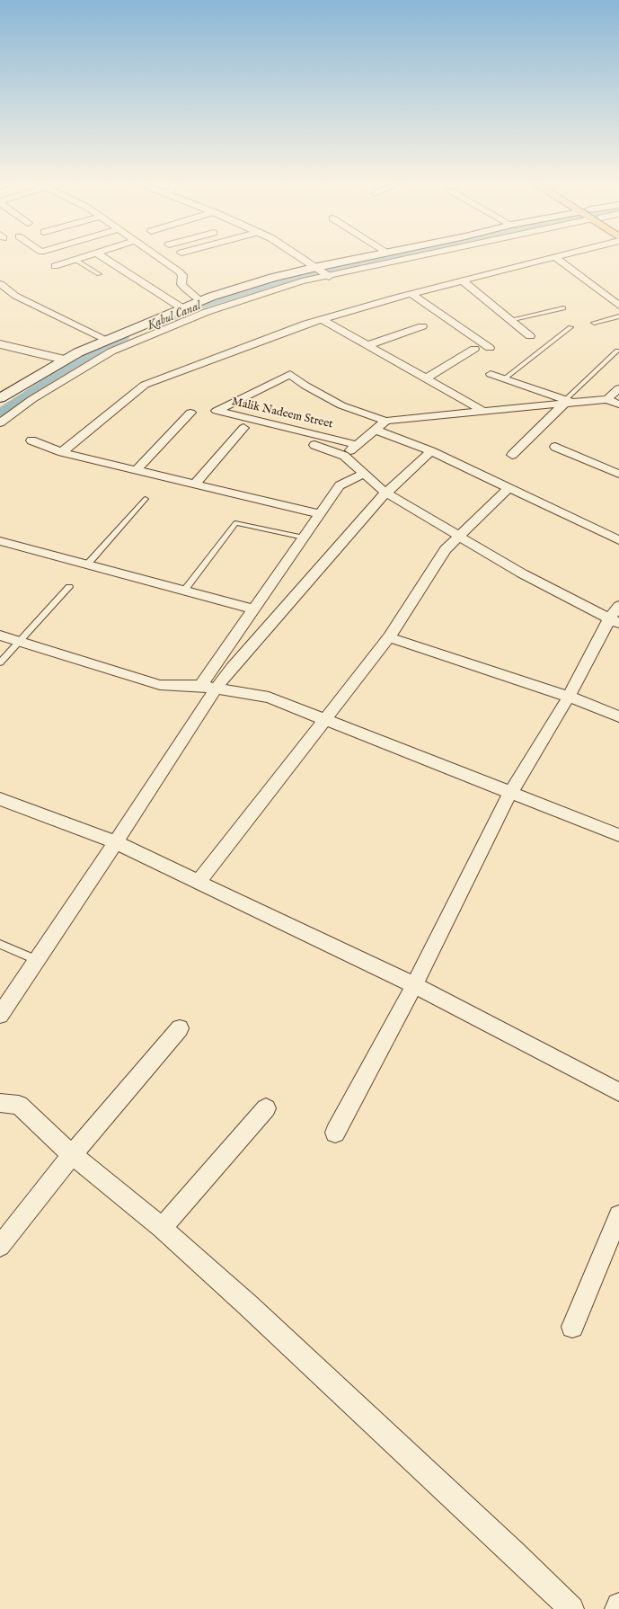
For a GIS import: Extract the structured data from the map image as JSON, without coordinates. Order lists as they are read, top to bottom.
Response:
{
  "streets": {
    "street": ["Malik Nadeem Street"]
  },
  "water": ["Kabul Canal"]
}
